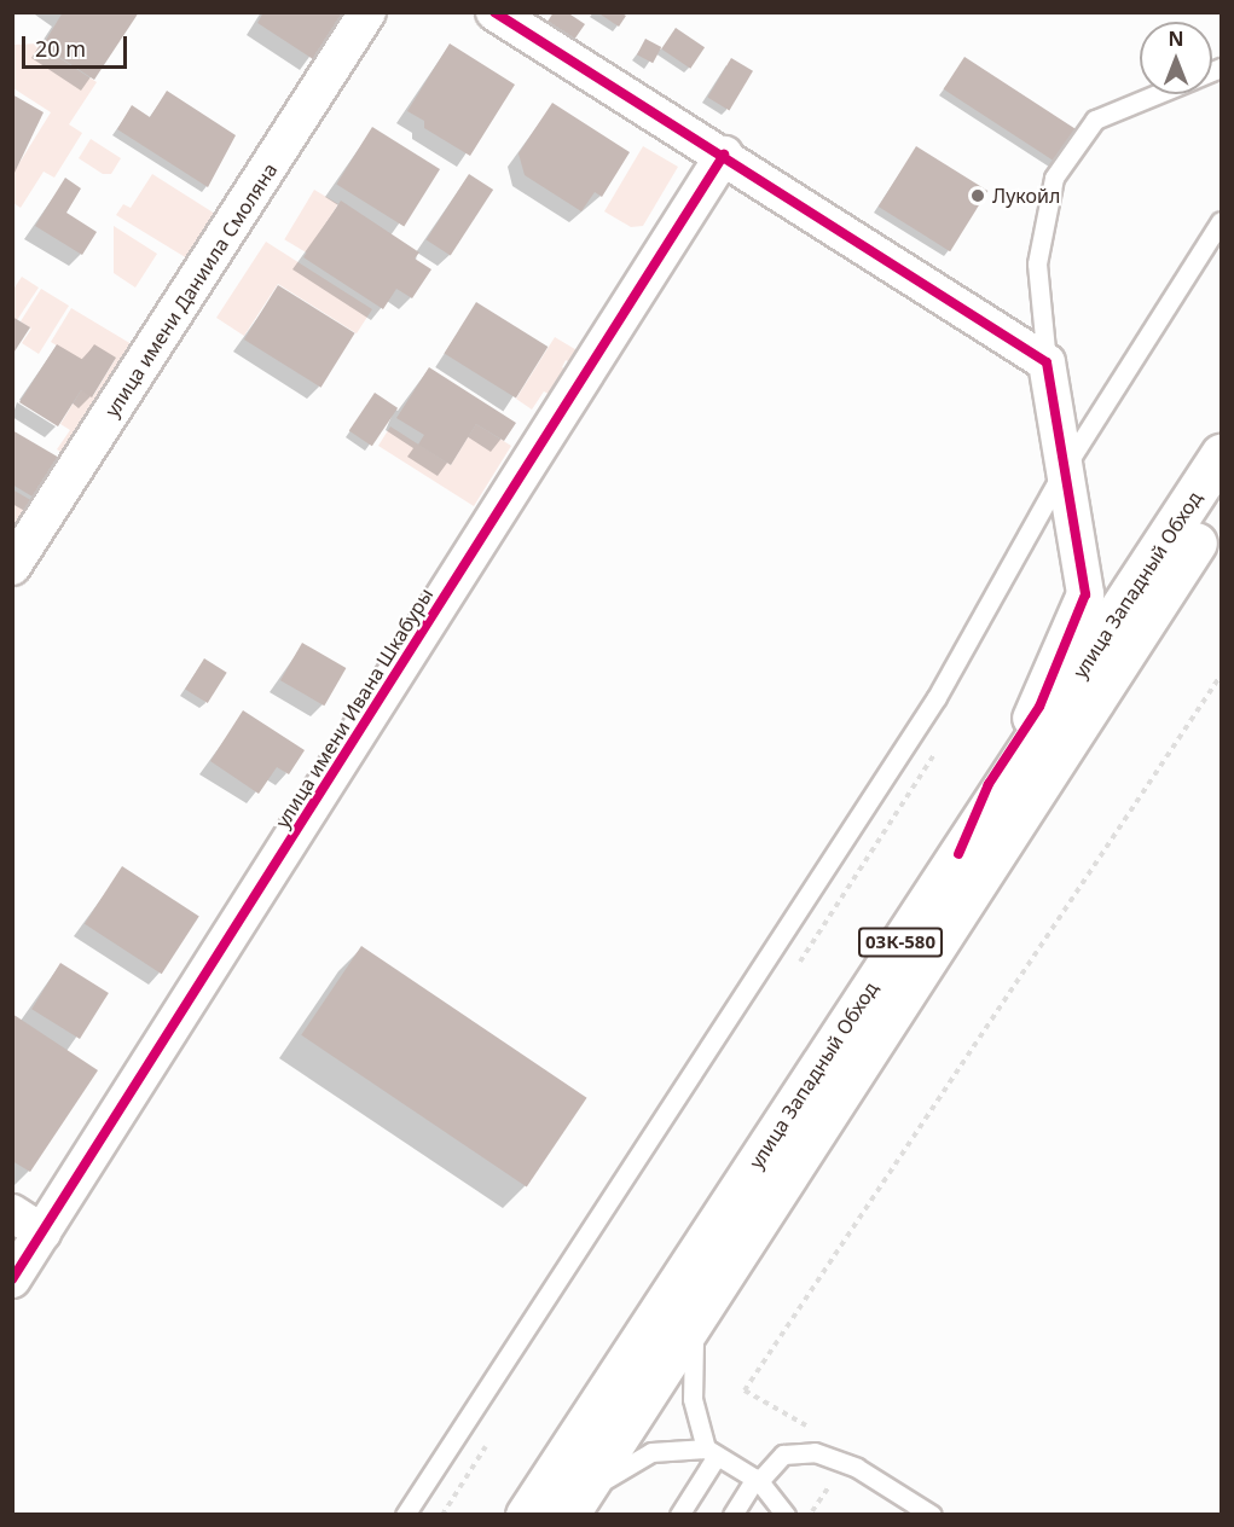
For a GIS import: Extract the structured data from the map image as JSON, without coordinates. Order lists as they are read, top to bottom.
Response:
{
  "streets": {
    "highway": ["улица Западный Обход", "03К-580"],
    "street": ["улица имени Даниила Смоляна", "улица имени Ивана Шкабуры"]
  },
  "places": ["Лукойл"],
  "scale_bar": "20 m",
  "north": "top"
}
